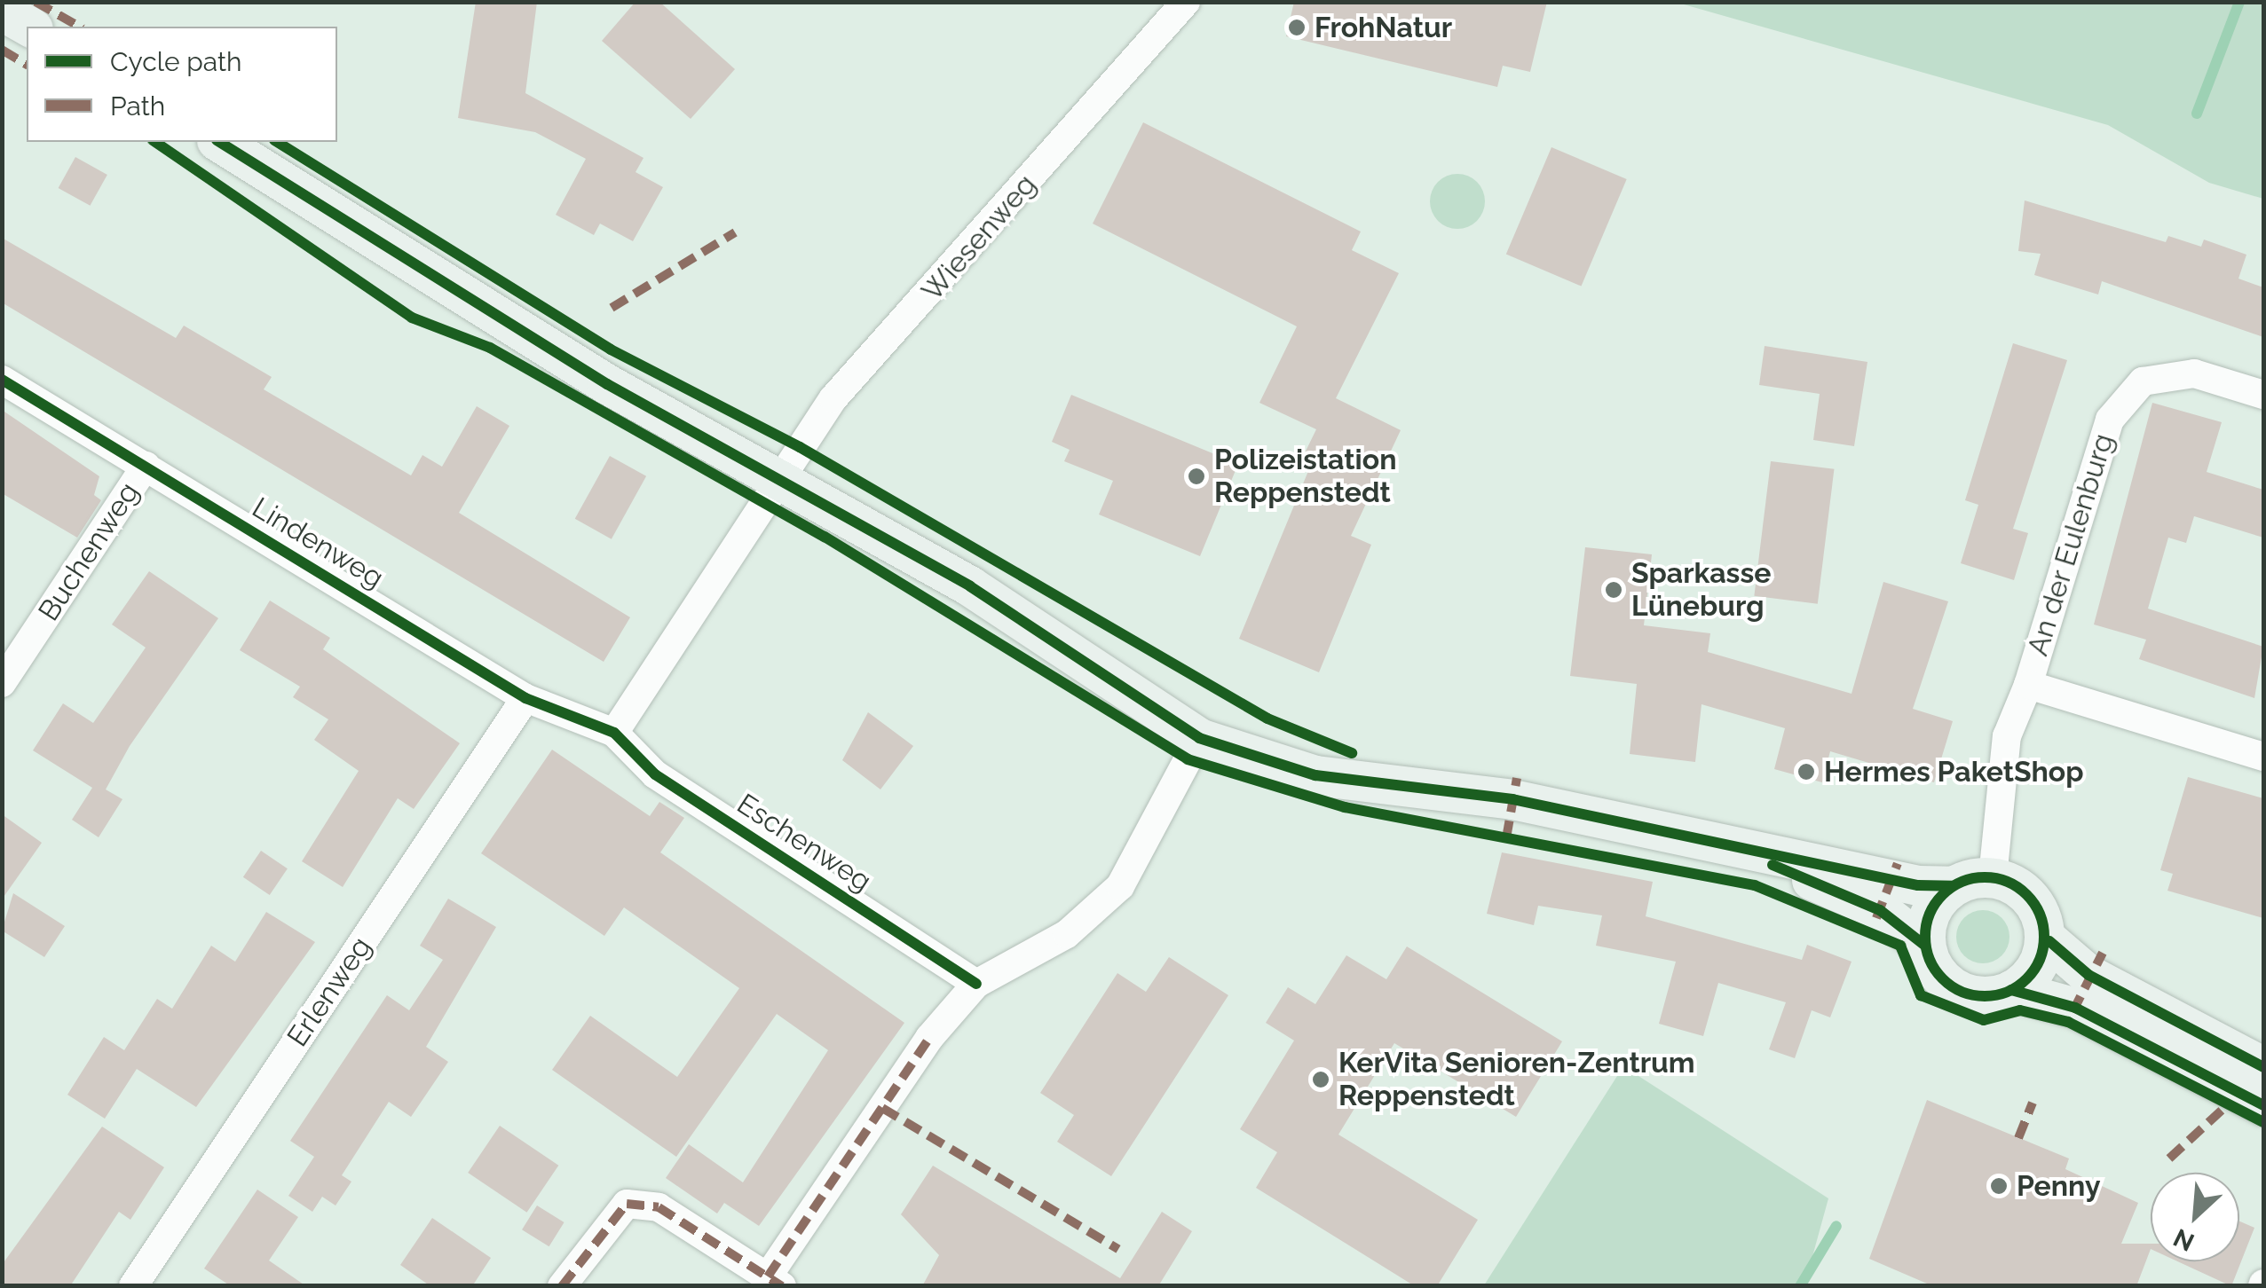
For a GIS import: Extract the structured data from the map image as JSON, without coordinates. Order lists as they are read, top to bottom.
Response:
{
  "streets": {
    "street": [
      "Wiesenweg",
      "Lindenweg",
      "An der Eulenburg",
      "Buchenweg",
      "Eschenweg",
      "Erlenweg"
    ]
  },
  "crossings": [
    ["Lindenweg", "Buchenweg"],
    ["Lindenweg", "Eschenweg"],
    ["Lindenweg", "Erlenweg"]
  ],
  "places": [
    "FrohNatur",
    "Polizeistation Reppenstedt",
    "Sparkasse Lüneburg",
    "Hermes PaketShop",
    "KerVita Senioren-Zentrum Reppenstedt",
    "Penny"
  ],
  "legend": ["Cycle path", "Path"],
  "north": "bottom left"
}
